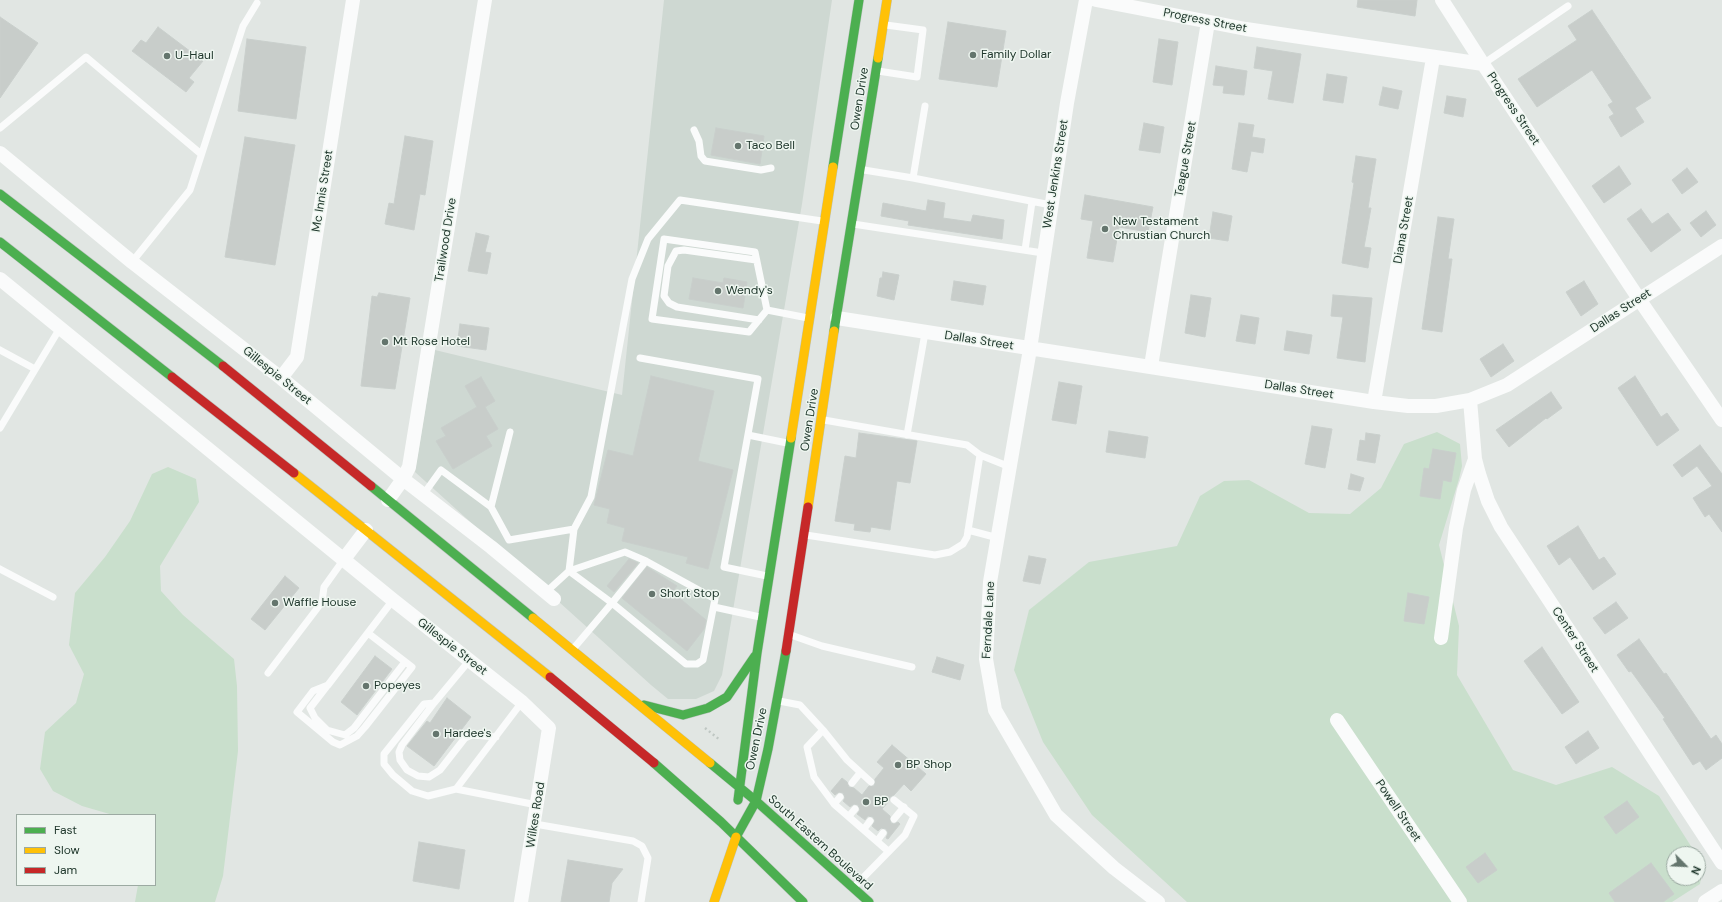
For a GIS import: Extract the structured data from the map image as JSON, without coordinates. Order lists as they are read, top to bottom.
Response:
{
  "streets": {
    "main road": ["Owen Drive", "South Eastern Boulevard"],
    "street": [
      "Progress Street",
      "Teague Street",
      "West Jenkins Street",
      "Mc Innis Street",
      "Diana Street",
      "Trailwood Drive",
      "Dallas Street",
      "Gillespie Street",
      "Ferndale Lane",
      "Center Street",
      "Powell Street",
      "Wilkes Road"
    ]
  },
  "crossings": [
    ["Progress Street", "Teague Street"],
    ["Progress Street", "Diana Street"],
    ["Progress Street", "Dallas Street"],
    ["Owen Drive", "Dallas Street"],
    ["Owen Drive", "South Eastern Boulevard"],
    ["Teague Street", "Dallas Street"],
    ["West Jenkins Street", "Dallas Street"],
    ["West Jenkins Street", "Ferndale Lane"],
    ["Mc Innis Street", "Gillespie Street"],
    ["Diana Street", "Dallas Street"],
    ["Trailwood Drive", "Gillespie Street"],
    ["Dallas Street", "Ferndale Lane"],
    ["Dallas Street", "Center Street"],
    ["Gillespie Street", "Wilkes Road"]
  ],
  "places": [
    "Family Dollar",
    "U-Haul",
    "Taco Bell",
    "New Testament Chrustian Church",
    "Wendy's",
    "Mt Rose Hotel",
    "Short Stop",
    "Waffle House",
    "Popeyes",
    "Hardee's",
    "BP Shop",
    "BP"
  ],
  "legend": ["Fast", "Slow", "Jam"],
  "north": "bottom right"
}
